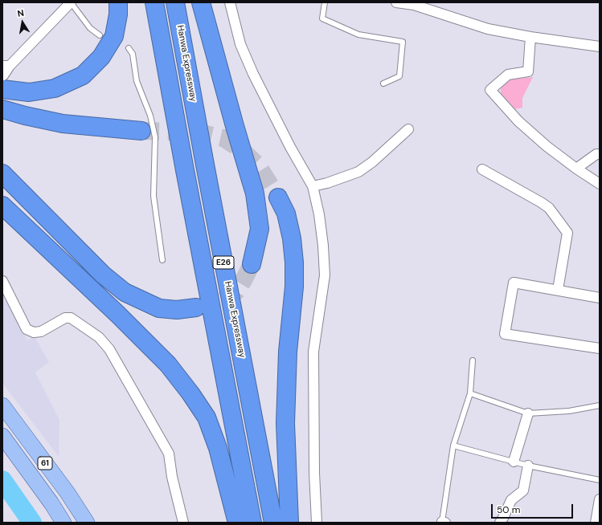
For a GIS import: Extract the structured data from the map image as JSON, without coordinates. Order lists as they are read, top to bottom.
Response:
{
  "streets": {
    "highway": ["Hanwa Expressway", "E26"],
    "main road": ["61"]
  },
  "scale_bar": "50 m",
  "north": "top"
}
